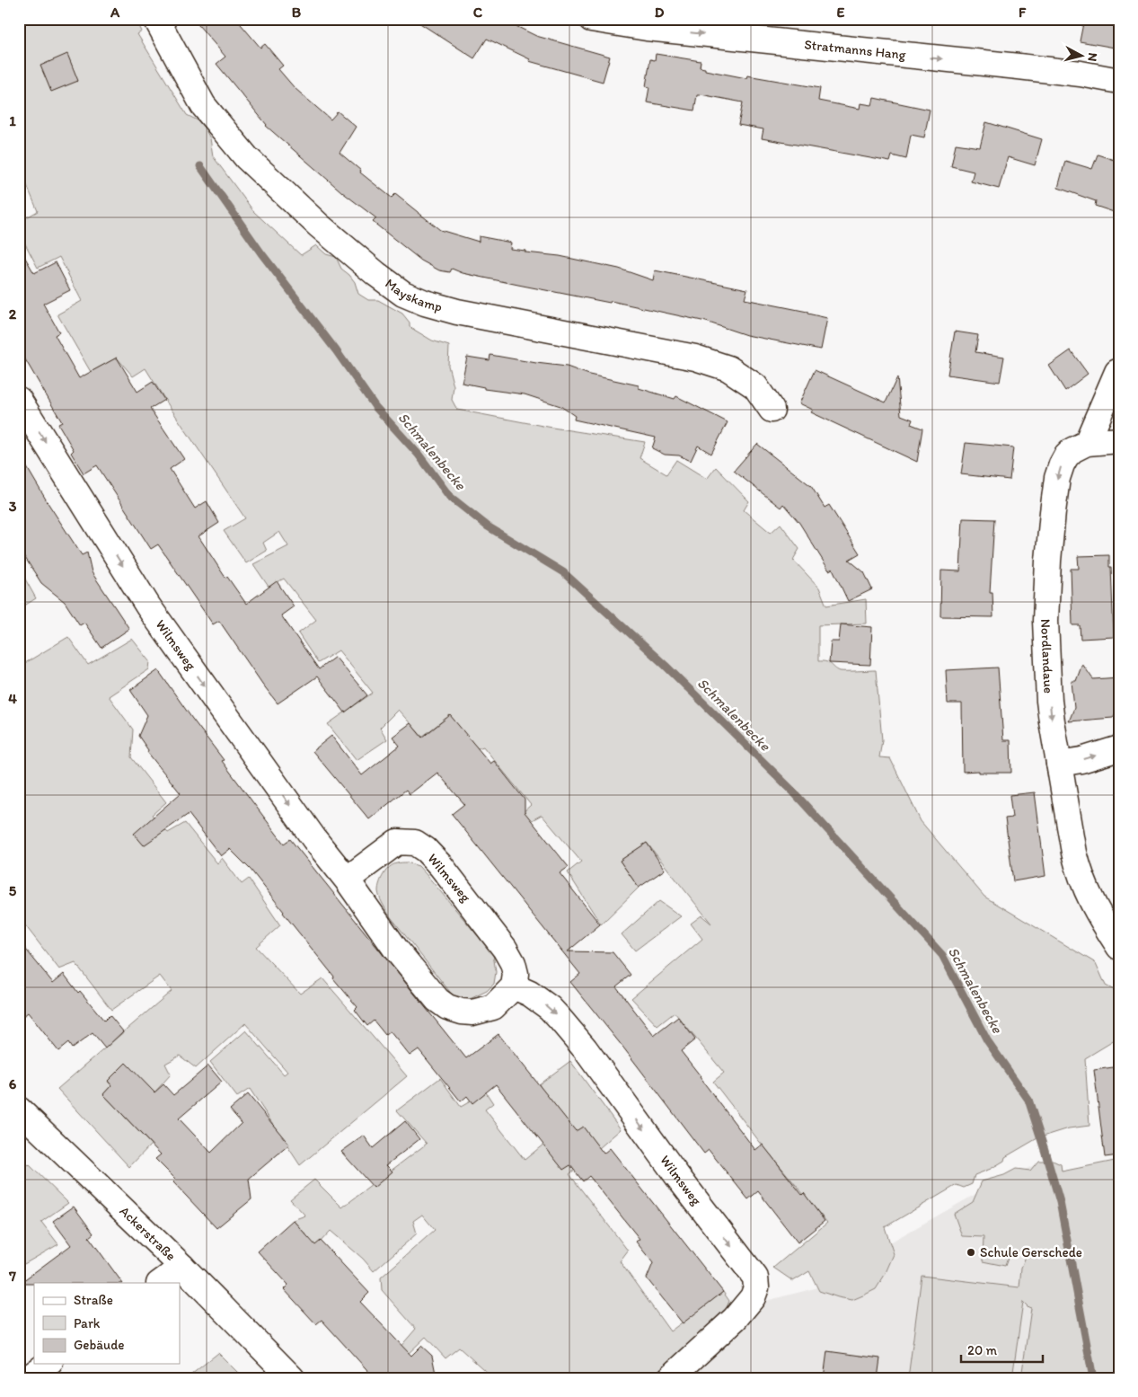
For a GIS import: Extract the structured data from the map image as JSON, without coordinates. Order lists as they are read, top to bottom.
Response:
{
  "streets": {
    "street": [
      "Stratmanns Hang",
      "Mayskamp",
      "Wilmsweg",
      "Nordlandaue",
      "Ackerstraße"
    ]
  },
  "one_way": ["Stratmanns Hang", "Wilmsweg", "Nordlandaue"],
  "water": ["Schmalenbecke"],
  "places": ["Schule Gerschede"],
  "legend": ["Straße", "Park", "Gebäude"],
  "scale_bar": "20 m",
  "north": "right",
  "grid": {
    "columns": [
      "A",
      "B",
      "C",
      "D",
      "E",
      "F"
    ],
    "rows": [
      "1",
      "2",
      "3",
      "4",
      "5",
      "6",
      "7"
    ]
  }
}
